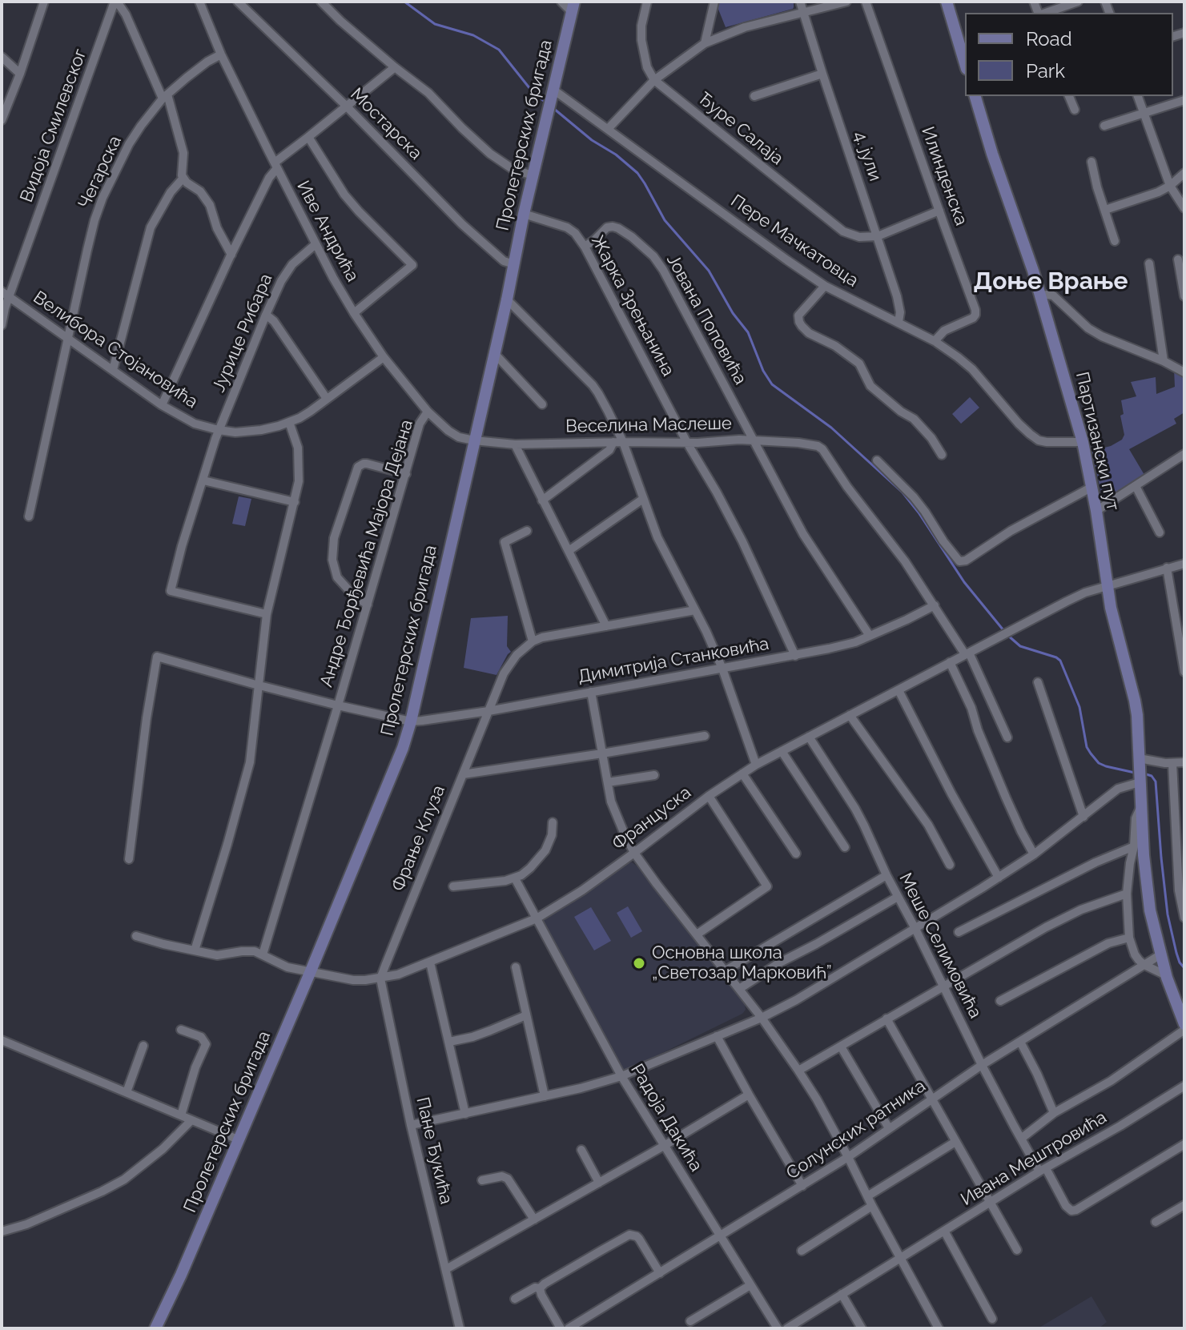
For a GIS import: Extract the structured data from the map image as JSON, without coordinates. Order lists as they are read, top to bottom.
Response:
{
  "streets": {
    "street": [
      "Мостарска",
      "Видоја Смилевског",
      "Ђуре Салаја",
      "Пролетерских бригада",
      "4. јули",
      "Чегарска",
      "Илинденска",
      "Иве Андрића",
      "Пере Мачкатовца",
      "Жарка Зрењанина",
      "Јована Поповића",
      "Јурице Рибара",
      "Велибора Стојановића",
      "Веселина Маслеше",
      "Партизански пут",
      "Андре Ђорђевића Мајора Дејана",
      "Димитрија Станковића",
      "Француска",
      "Фрање Клуза",
      "Меше Селимовића",
      "Радоја Дакића",
      "Солунских ратника",
      "Пане Ђукића",
      "Ивана Мештровића"
    ]
  },
  "crossings": [
    ["Мостарска", "Пролетерских бригада"],
    ["Видоја Смилевског", "Велибора Стојановића"],
    ["Ђуре Салаја", "4. јули"],
    ["Пролетерских бригада", "Иве Андрића"],
    ["Пролетерских бригада", "Пере Мачкатовца"],
    ["Пролетерских бригада", "Жарка Зрењанина"],
    ["Пролетерских бригада", "Веселина Маслеше"],
    ["Пролетерских бригада", "Димитрија Станковића"],
    ["Пролетерских бригада", "Француска"],
    ["4. јули", "Пере Мачкатовца"],
    ["Чегарска", "Иве Андрића"],
    ["Чегарска", "Велибора Стојановића"],
    ["Илинденска", "Пере Мачкатовца"],
    ["Иве Андрића", "Јурице Рибара"],
    ["Иве Андрића", "Велибора Стојановића"],
    ["Иве Андрића", "Веселина Маслеше"],
    ["Иве Андрића", "Андре Ђорђевића Мајора Дејана"],
    ["Пере Мачкатовца", "Партизански пут"],
    ["Жарка Зрењанина", "Јована Поповића"],
    ["Жарка Зрењанина", "Веселина Маслеше"],
    ["Жарка Зрењанина", "Димитрија Станковића"],
    ["Јована Поповића", "Веселина Маслеше"],
    ["Јурице Рибара", "Велибора Стојановића"],
    ["Веселина Маслеше", "Димитрија Станковића"],
    ["Партизански пут", "Француска"],
    ["Партизански пут", "Солунских ратника"],
    ["Андре Ђорђевића Мајора Дејана", "Димитрија Станковића"],
    ["Андре Ђорђевића Мајора Дејана", "Француска"],
    ["Димитрија Станковића", "Фрање Клуза"],
    ["Француска", "Фрање Клуза"],
    ["Француска", "Меше Селимовића"],
    ["Француска", "Радоја Дакића"],
    ["Француска", "Пане Ђукића"],
    ["Фрање Клуза", "Пане Ђукића"],
    ["Меше Селимовића", "Солунских ратника"],
    ["Меше Селимовића", "Ивана Мештровића"],
    ["Радоја Дакића", "Солунских ратника"]
  ],
  "districts": ["Доње Врање"],
  "places": ["Основна школа „Светозар Марковић”"],
  "legend": ["Road", "Park"]
}
